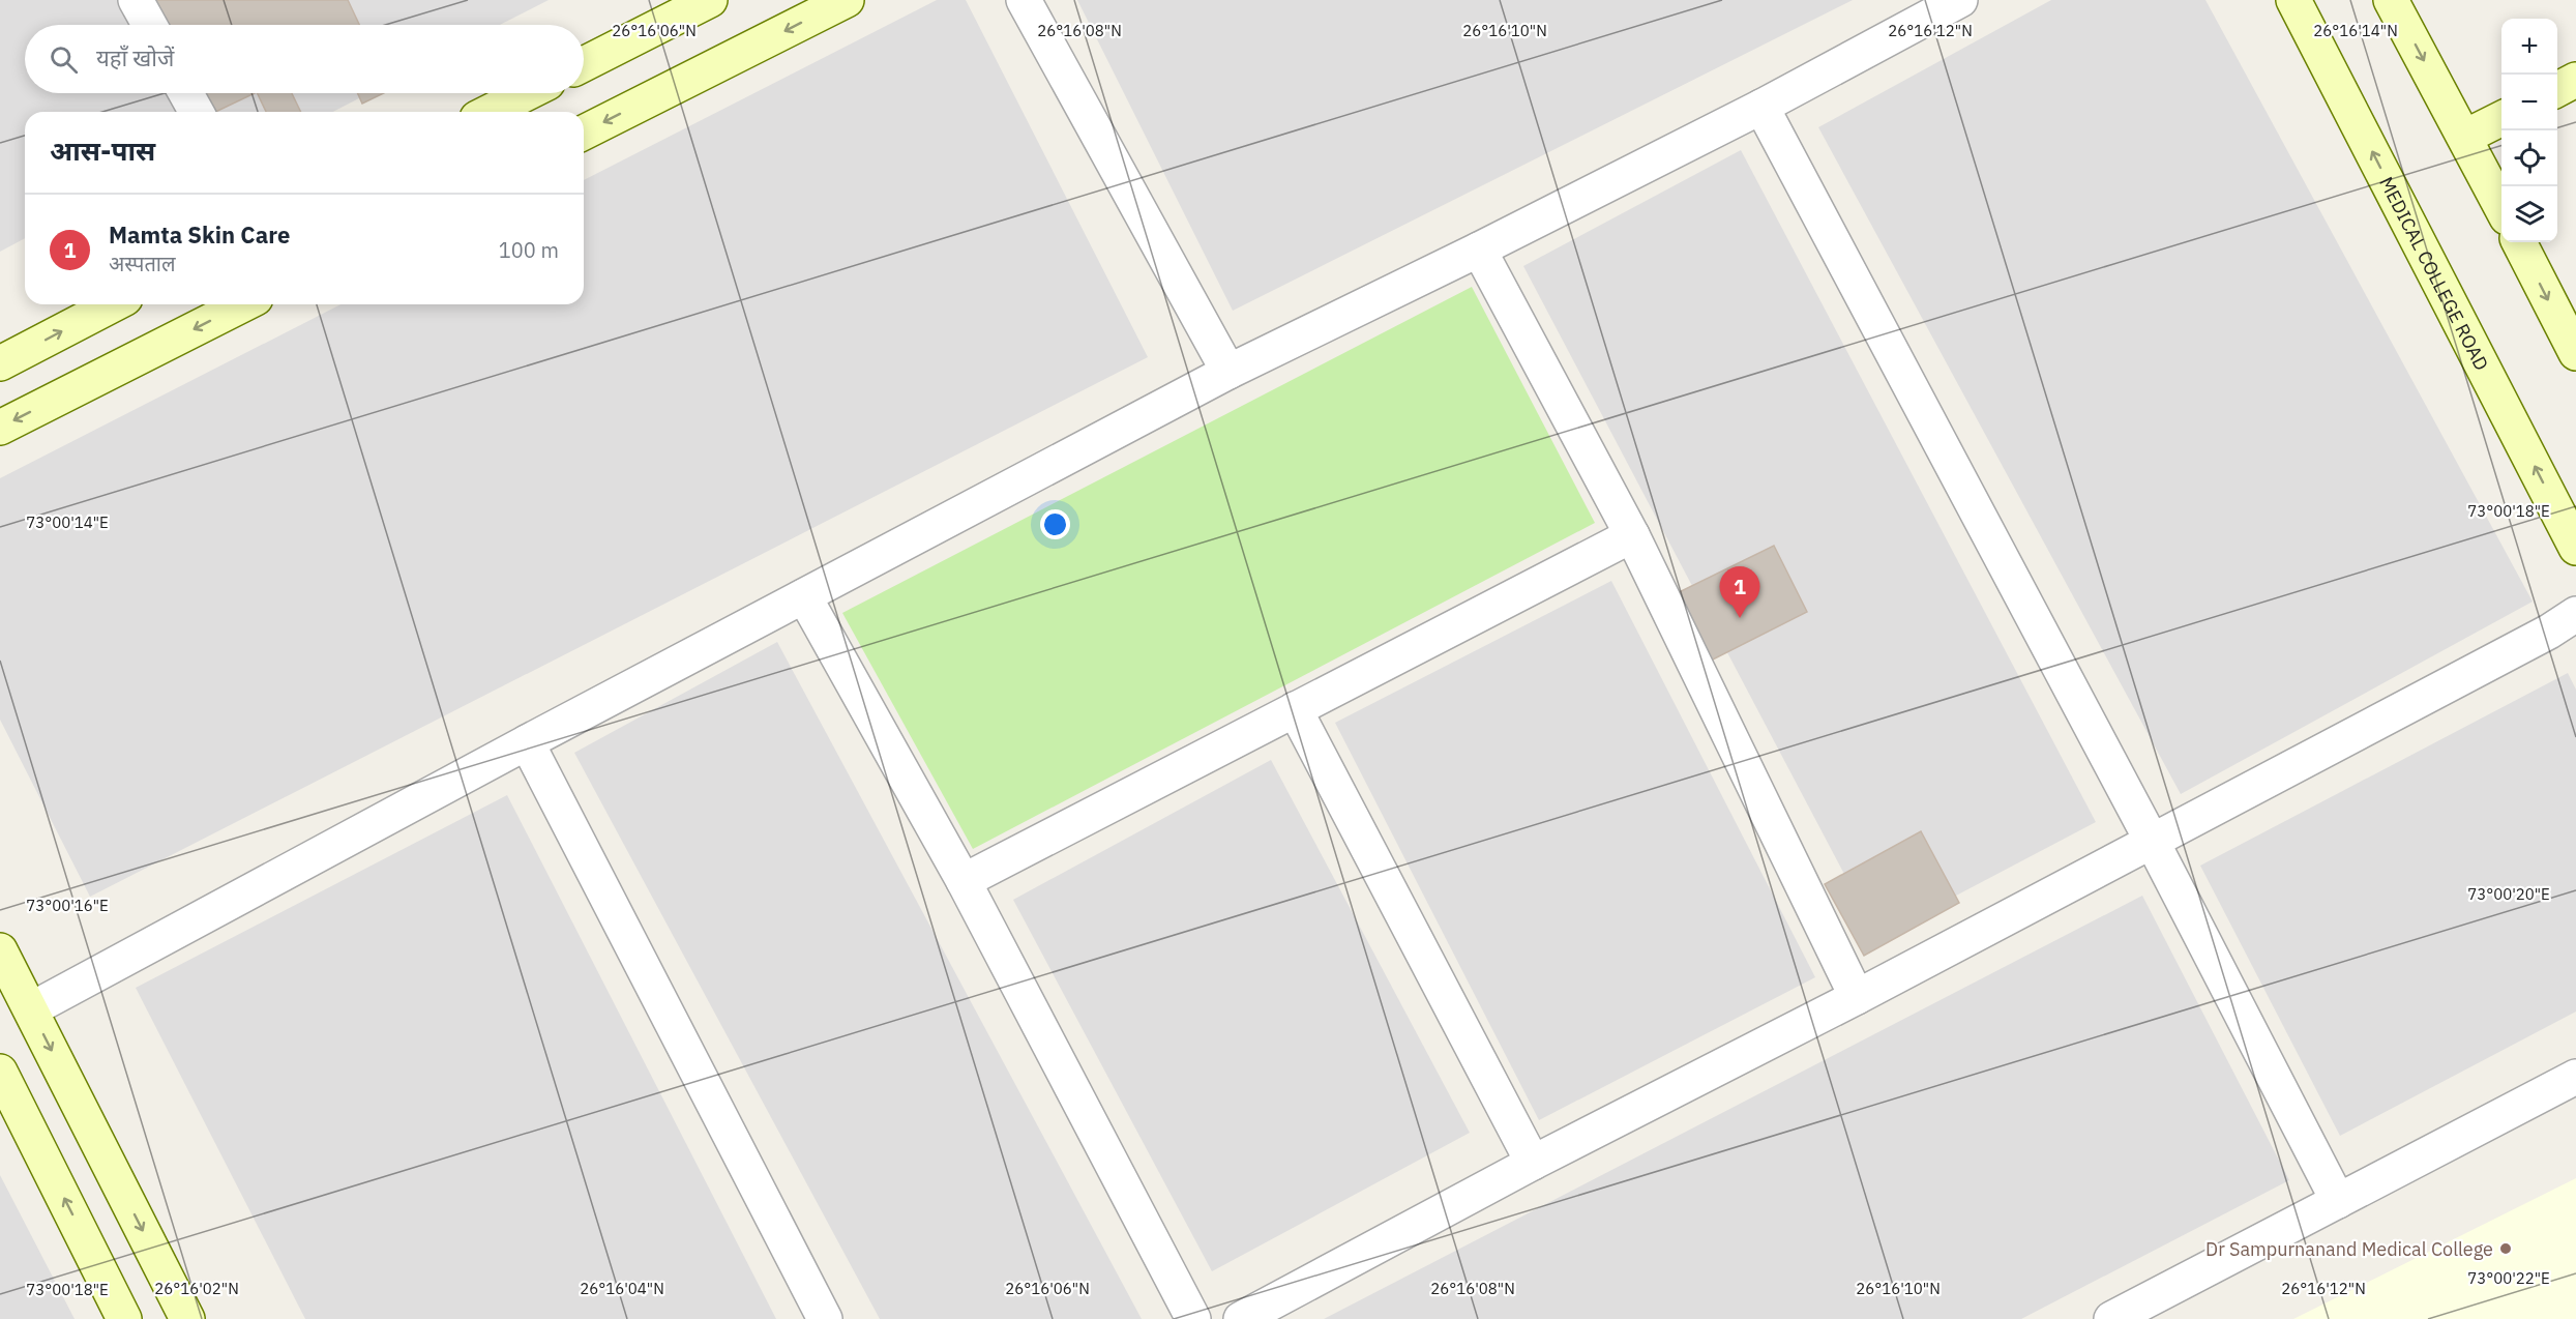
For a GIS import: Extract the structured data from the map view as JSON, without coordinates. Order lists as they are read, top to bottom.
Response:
{
  "streets": {
    "street": ["MEDICAL COLLEGE ROAD"]
  },
  "places": ["Dr Sampurnanand Medical College"],
  "page": {
    "map_buttons": ["+", "−"],
    "search": "यहाँ खोजें",
    "heading": "आस-पास",
    "list": [
      {
        "mark": "1",
        "name": "Mamta Skin Care",
        "note": "अस्पताल",
        "value": "100 m"
      }
    ],
    "pins": "1"
  },
  "coordinates": [
    "26°16'06\"N",
    "26°16'08\"N",
    "26°16'10\"N",
    "26°16'12\"N",
    "26°16'14\"N",
    "73°00'18\"E",
    "73°00'14\"E",
    "73°00'20\"E",
    "73°00'16\"E",
    "73°00'22\"E",
    "26°16'02\"N",
    "26°16'04\"N"
  ]
}
